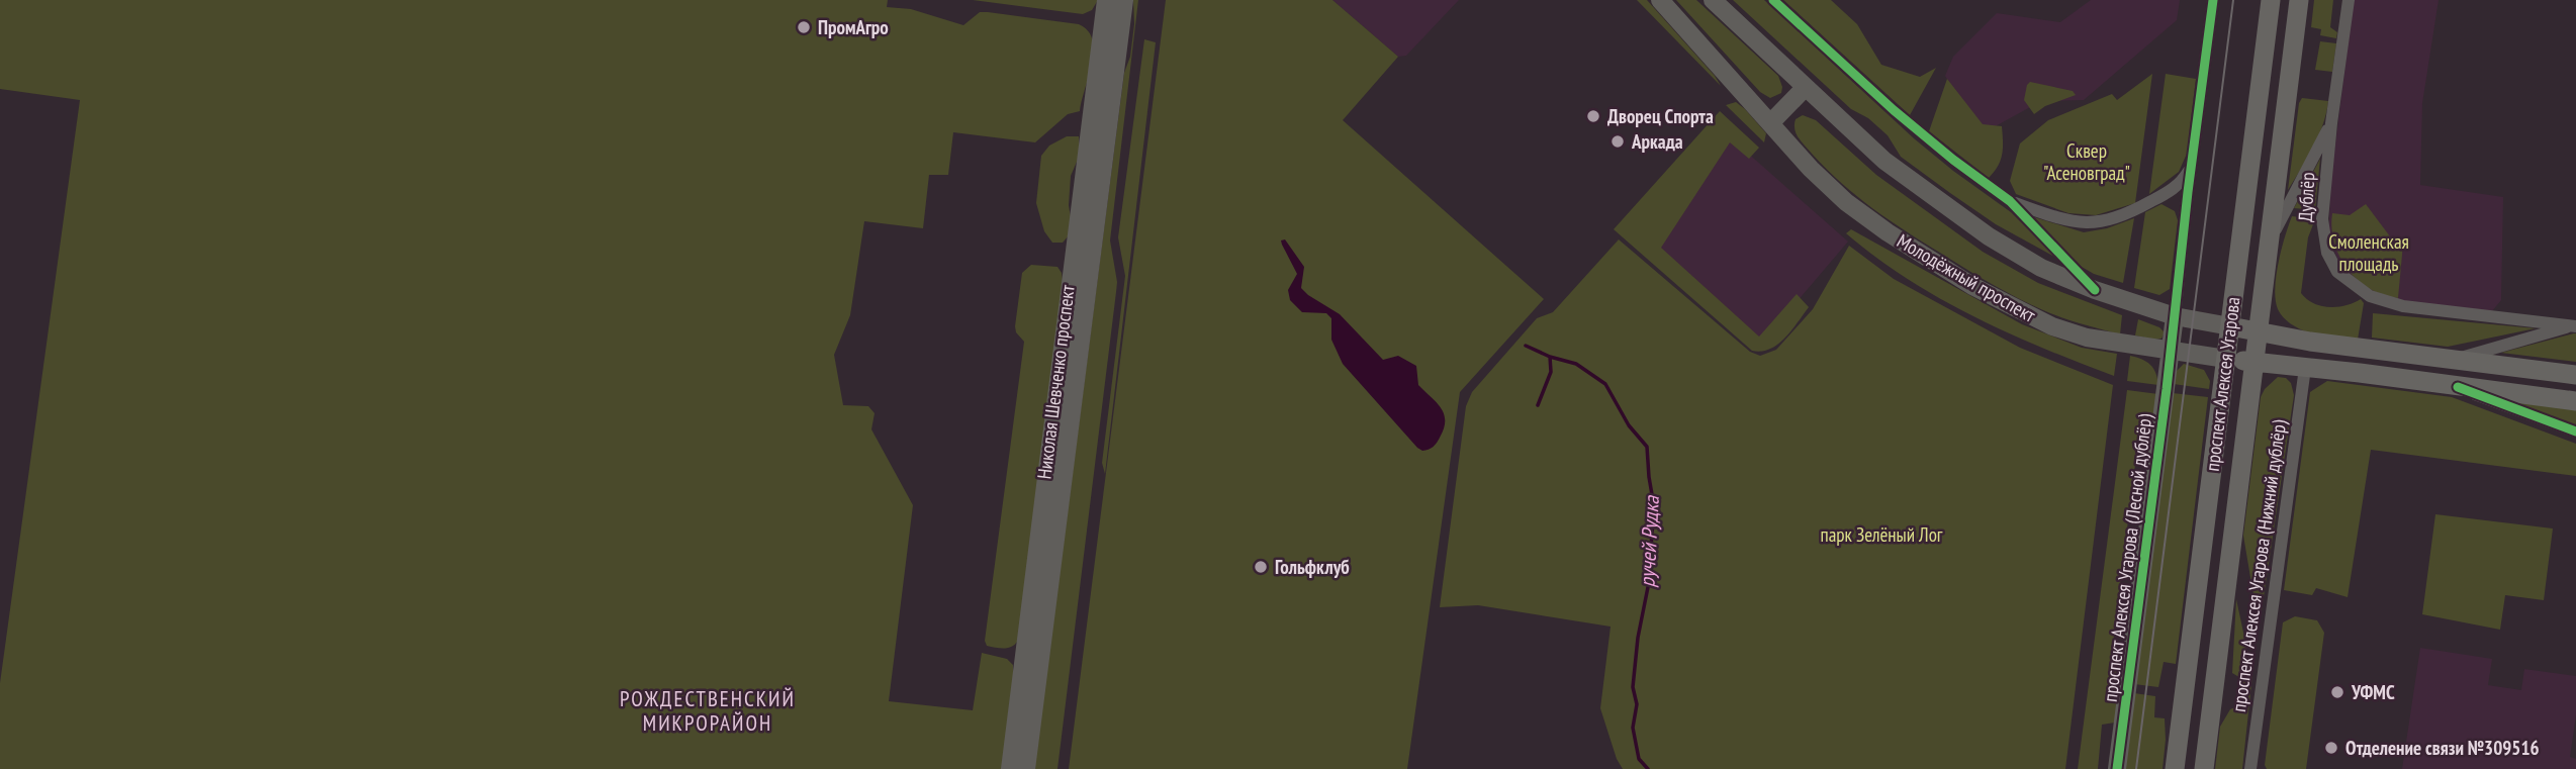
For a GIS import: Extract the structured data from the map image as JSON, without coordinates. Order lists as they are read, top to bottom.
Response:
{
  "streets": {
    "main road": [
      "Молодёжный проспект",
      "Николая Шевченко проспект",
      "проспект Алексея Угарова",
      "проспект Алексея Угарова (Лесной дублёр)"
    ],
    "street": ["Дублёр", "проспект Алексея Угарова (Нижний дублёр)"]
  },
  "crossings": [
    ["Молодёжный проспект", "проспект Алексея Угарова"],
    ["Молодёжный проспект", "проспект Алексея Угарова (Лесной дублёр)"],
    ["Молодёжный проспект", "проспект Алексея Угарова (Нижний дублёр)"]
  ],
  "districts": ["РОЖДЕСТВЕНСКИЙ МИКРОРАЙОН"],
  "water": ["ручей Рудка"],
  "parks": ["Сквер \"Асеновград\"", "Смоленская площадь", "парк Зелёный Лог"],
  "places": [
    "ПромАгро",
    "Дворец Спорта",
    "Аркада",
    "Гольфклуб",
    "УФМС",
    "Отделение связи №309516"
  ]
}
